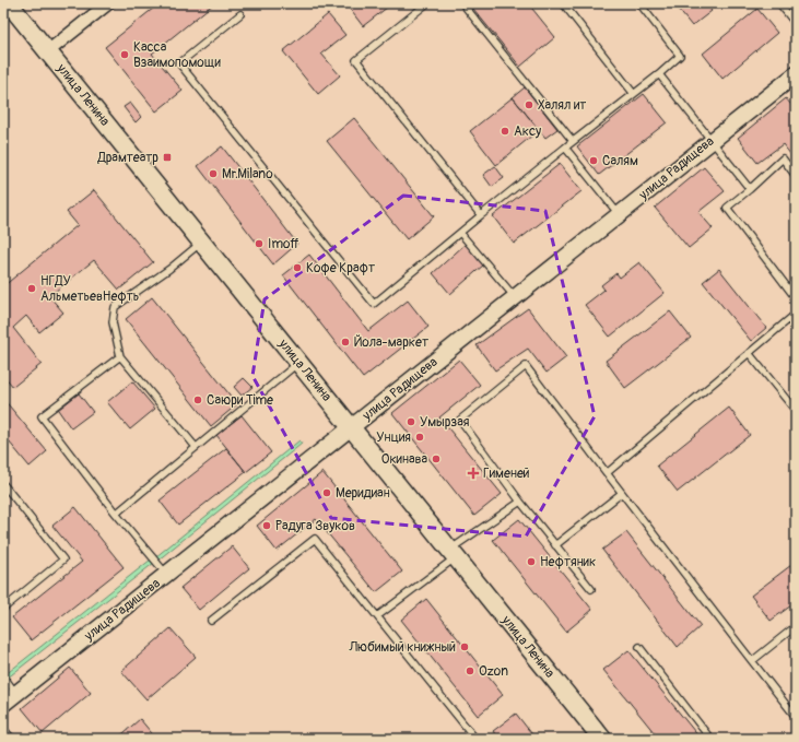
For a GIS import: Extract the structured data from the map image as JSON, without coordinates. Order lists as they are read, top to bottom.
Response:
{
  "streets": {
    "main road": ["улица Ленина"],
    "street": ["улица Радищева"]
  },
  "crossings": [
    ["улица Ленина", "улица Радищева"]
  ],
  "places": {
    "other": [
      "Касса Взаимопомощи",
      "Халял ит",
      "Аксу",
      "Салям",
      "Mr.Milano",
      "Imoff",
      "Кофе Крафт",
      "НГДУ АльметьевНефть",
      "Йола-маркет",
      "Саюри Time",
      "Умырзая",
      "Унция",
      "Окинава",
      "Меридиан",
      "Радуга Звуков",
      "Нефтяник",
      "Любимый книжный",
      "Ozon"
    ],
    "transit": ["Драмтеатр"],
    "health": ["Гименей"]
  }
}
